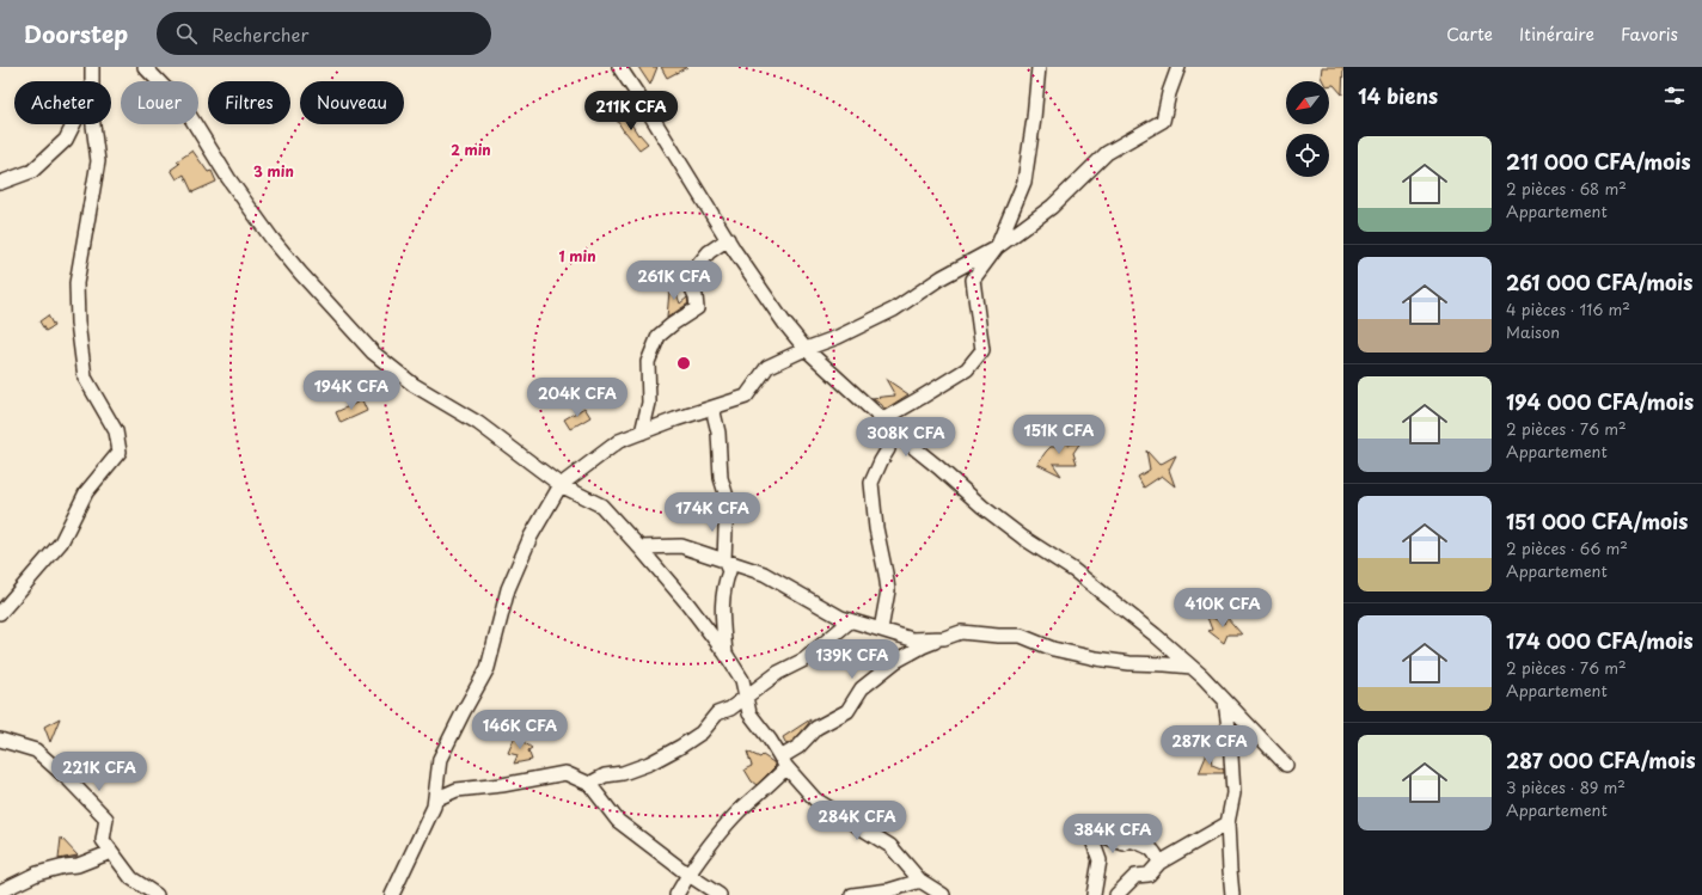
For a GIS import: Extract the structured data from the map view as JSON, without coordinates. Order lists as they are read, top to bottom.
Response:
{
  "north": "bottom left",
  "page": {
    "header": "Doorstep",
    "search": "Rechercher",
    "nav": ["Carte", "Itinéraire", "Favoris"],
    "heading": "14 biens",
    "chip": [
      "Acheter",
      "Louer",
      "Filtres",
      "Nouveau"
    ],
    "price": [
      "211K CFA",
      "261K CFA",
      "194K CFA",
      "204K CFA",
      "151K CFA",
      "308K CFA",
      "174K CFA",
      "410K CFA",
      "139K CFA",
      "146K CFA",
      "287K CFA",
      "221K CFA",
      "284K CFA",
      "384K CFA"
    ],
    "list": [
      {
        "name": "211 000 CFA/mois",
        "note": "2 pièces · 68 m² · Appartement"
      },
      {
        "name": "261 000 CFA/mois",
        "note": "4 pièces · 116 m² · Maison"
      },
      {
        "name": "194 000 CFA/mois",
        "note": "2 pièces · 76 m² · Appartement"
      },
      {
        "name": "151 000 CFA/mois",
        "note": "2 pièces · 66 m² · Appartement"
      },
      {
        "name": "174 000 CFA/mois",
        "note": "2 pièces · 76 m² · Appartement"
      },
      {
        "name": "287 000 CFA/mois",
        "note": "3 pièces · 89 m² · Appartement"
      }
    ]
  },
  "rings": ["2 min", "3 min", "1 min"]
}
